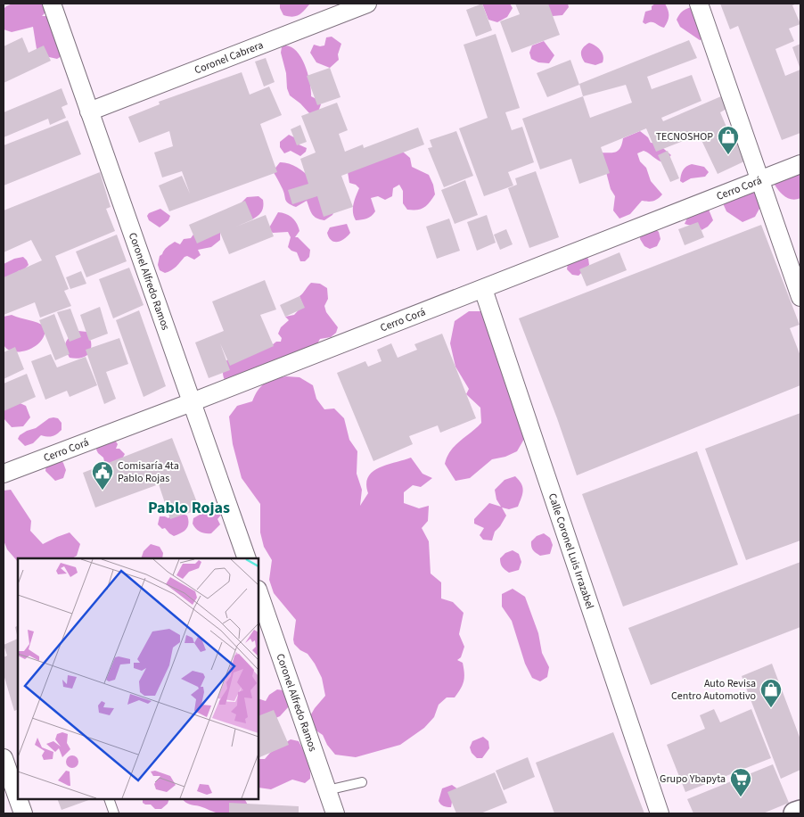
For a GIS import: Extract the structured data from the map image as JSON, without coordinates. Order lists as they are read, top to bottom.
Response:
{
  "streets": {
    "street": [
      "Coronel Cabrera",
      "Cerro Corá",
      "Coronel Alfredo Ramos",
      "Calle Coronel Luis Irrazabel"
    ]
  },
  "crossings": [
    ["Coronel Cabrera", "Coronel Alfredo Ramos"],
    ["Cerro Corá", "Coronel Alfredo Ramos"],
    ["Cerro Corá", "Calle Coronel Luis Irrazabel"]
  ],
  "districts": ["Pablo Rojas"],
  "places": {
    "shop": ["TECNOSHOP", "Auto Revisa Centro Automotivo"],
    "public building": ["Comisaría 4ta Pablo Rojas"],
    "supermarket": ["Grupo Ybapyta"]
  }
}
